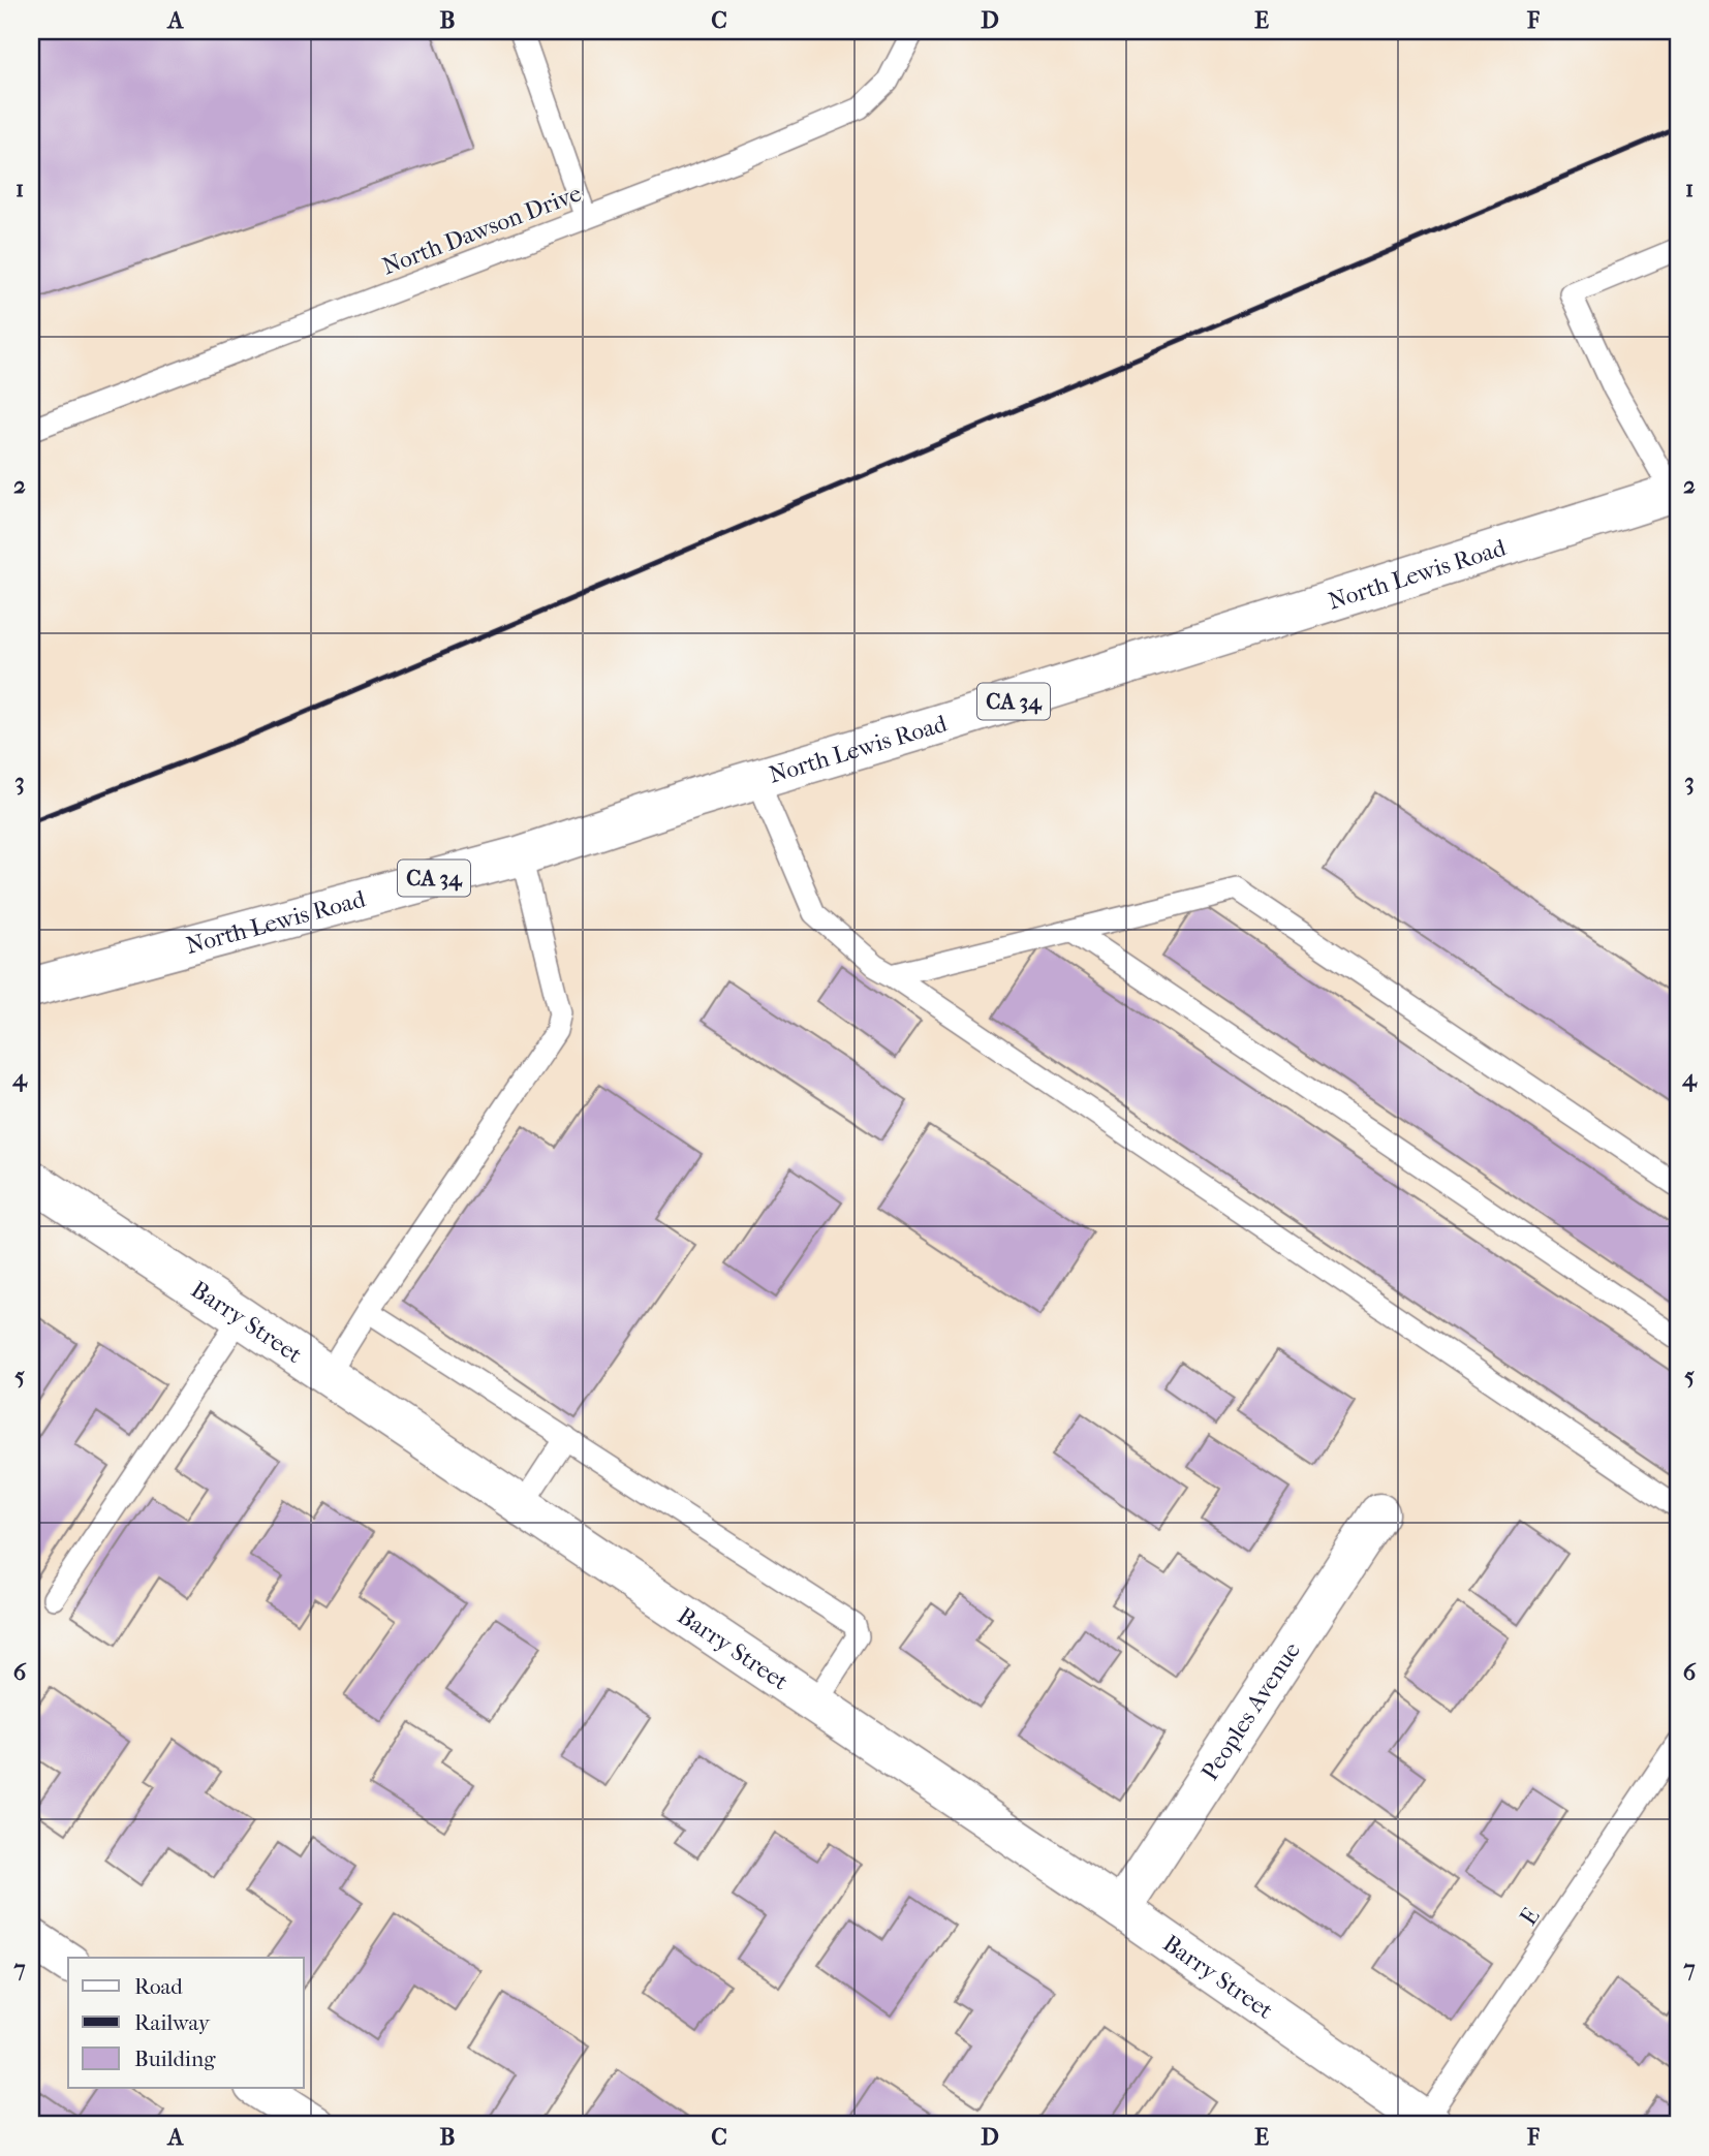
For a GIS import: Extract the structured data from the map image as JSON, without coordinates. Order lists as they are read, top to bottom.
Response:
{
  "streets": {
    "street": [
      "North Lewis Road",
      "CA 34",
      "Barry Street",
      "Peoples Avenue"
    ],
    "lane": ["North Dawson Drive", "E"]
  },
  "crossings": [
    ["Barry Street", "Peoples Avenue"],
    ["Barry Street", "E"]
  ],
  "legend": ["Road", "Railway", "Building"],
  "grid": {
    "columns": [
      "A",
      "B",
      "C",
      "D",
      "E",
      "F"
    ],
    "rows": [
      "1",
      "2",
      "3",
      "4",
      "5",
      "6",
      "7"
    ]
  }
}
